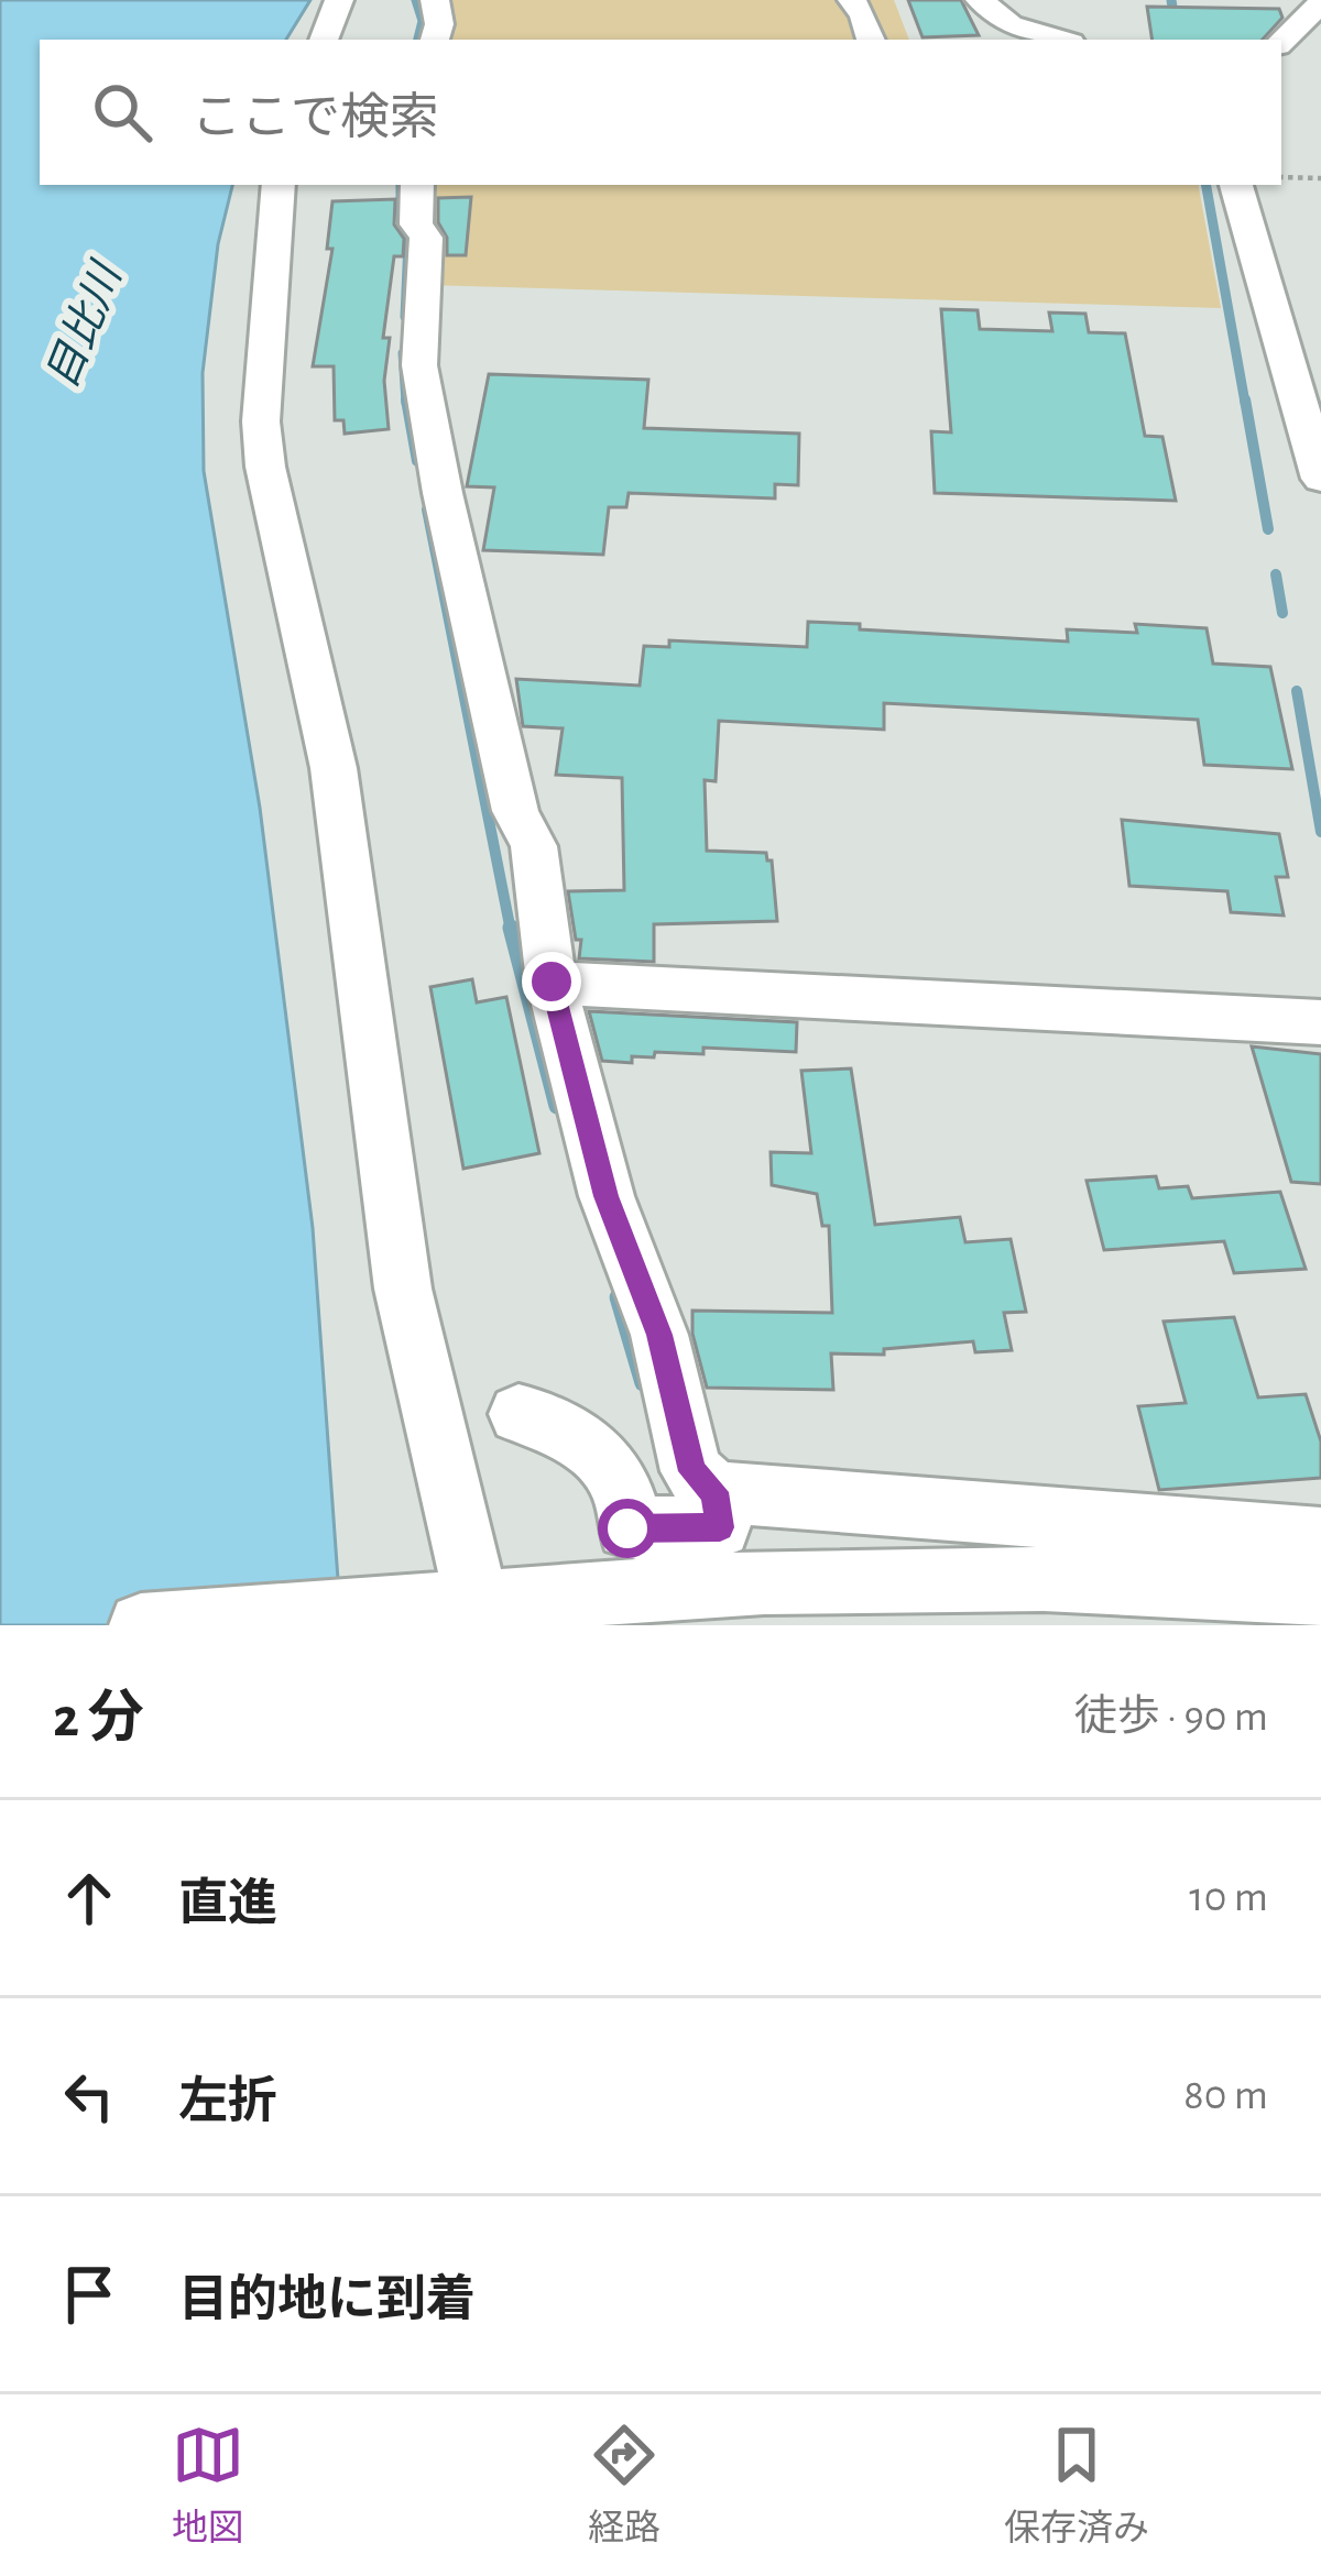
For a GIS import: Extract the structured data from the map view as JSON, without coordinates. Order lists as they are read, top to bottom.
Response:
{
  "water": ["目比川"],
  "page": {
    "search": "ここで検索",
    "heading": ["2 分", "徒歩 · 90 m"],
    "list": [
      ["直進", "10 m"],
      ["左折", "80 m"],
      "目的地に到着"
    ],
    "nav": ["地図", "経路", "保存済み"]
  }
}
